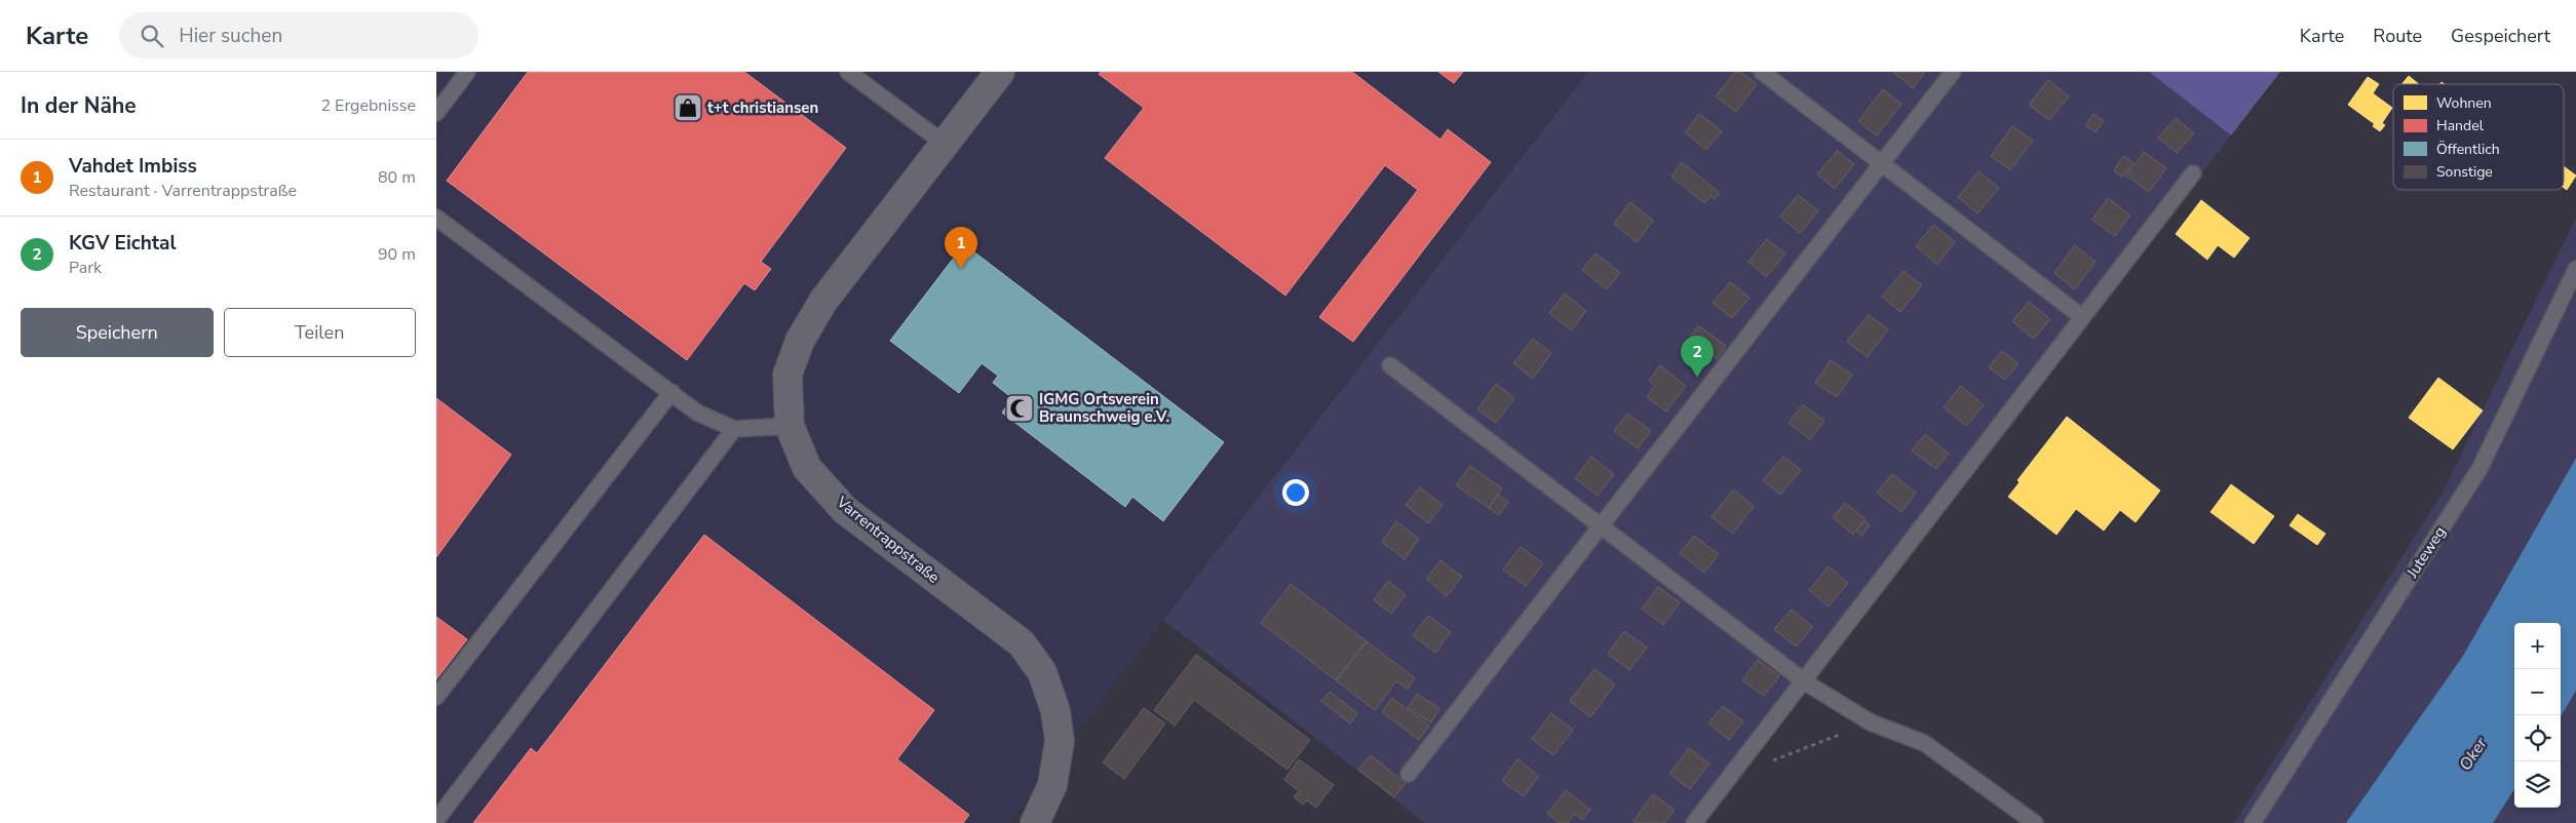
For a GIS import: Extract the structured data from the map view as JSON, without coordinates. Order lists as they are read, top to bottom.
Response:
{
  "streets": {
    "street": ["Varrentrappstraße"],
    "lane": ["Juteweg"]
  },
  "water": ["Oker"],
  "places": {
    "shop": ["t+t christiansen"],
    "mosque": ["IGMG Ortsverein Braunschweig e.V."]
  },
  "legend": [
    "Wohnen",
    "Handel",
    "Öffentlich",
    "Sonstige"
  ],
  "page": {
    "header": "Karte",
    "search": "Hier suchen",
    "nav": ["Karte", "Route", "Gespeichert"],
    "heading": ["In der Nähe", "2 Ergebnisse"],
    "list": [
      {
        "mark": "1",
        "name": "Vahdet Imbiss",
        "note": "Restaurant · Varrentrappstraße",
        "value": "80 m"
      },
      {
        "mark": "2",
        "name": "KGV Eichtal",
        "note": "Park",
        "value": "90 m"
      }
    ],
    "pins": ["1", "2"],
    "buttons": ["Speichern", "Teilen"],
    "map_buttons": ["+", "−"]
  }
}
